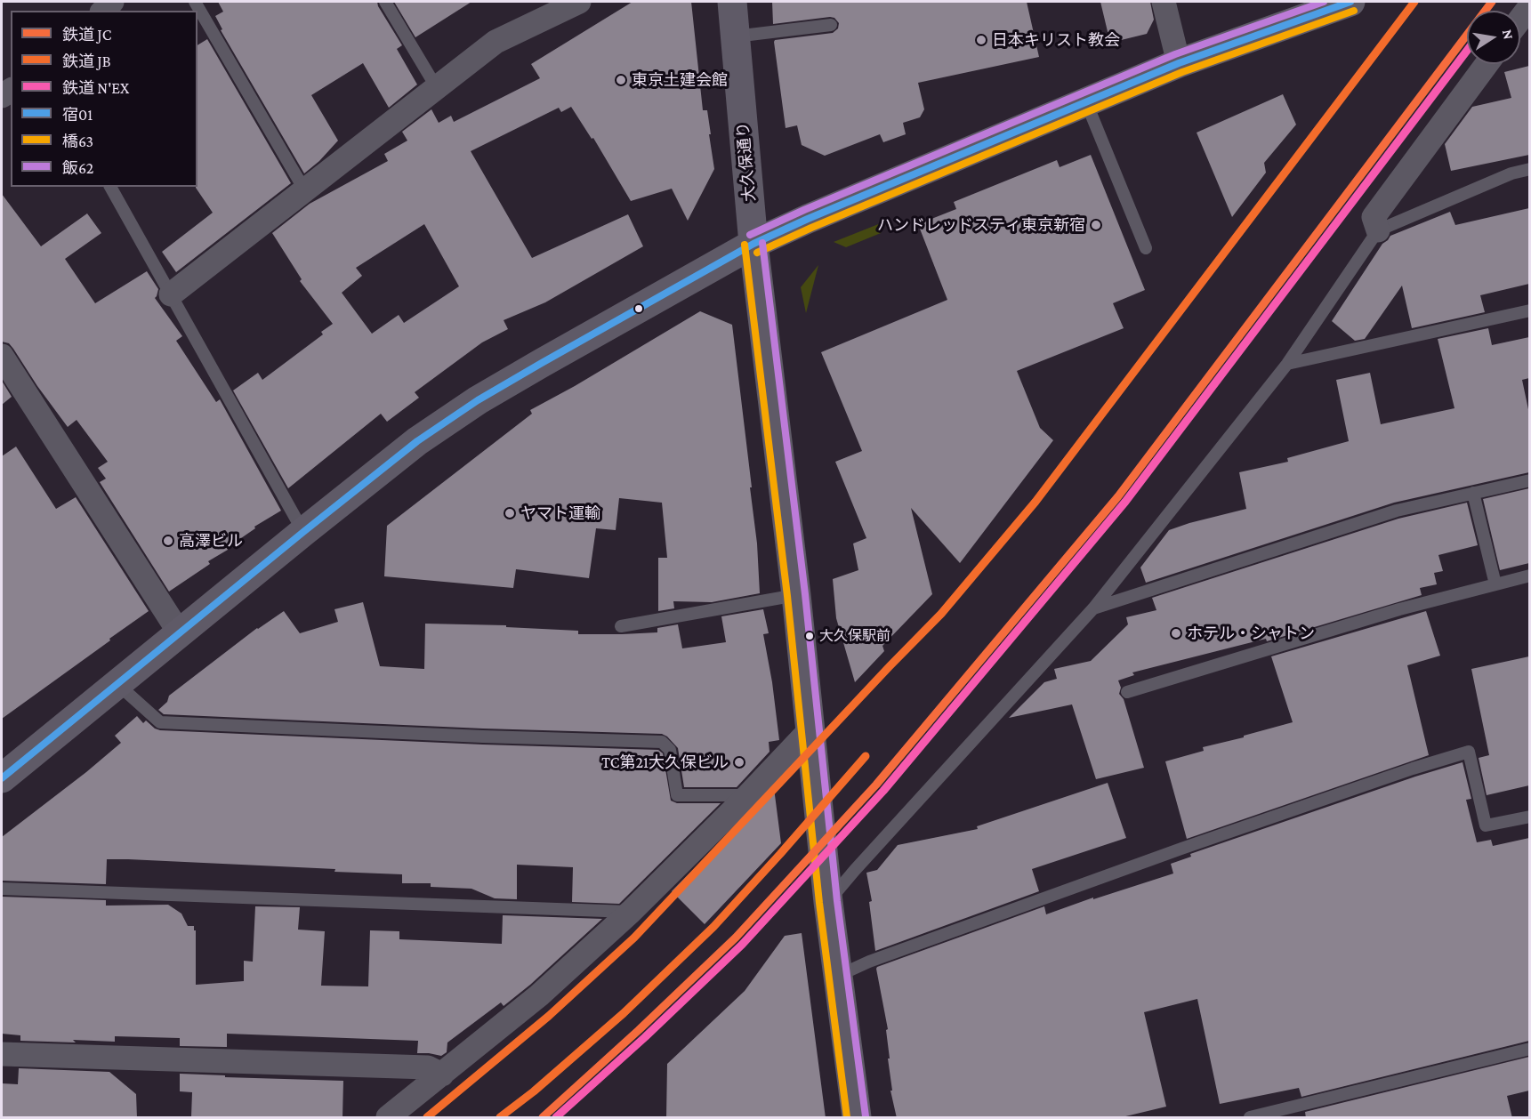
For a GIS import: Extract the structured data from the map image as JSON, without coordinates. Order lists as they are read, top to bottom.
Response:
{
  "streets": {
    "street": ["大久保通り"]
  },
  "places": [
    "日本キリスト教会",
    "東京土建会館",
    "ハンドレッドスティ東京新宿",
    "ヤマト運輸",
    "高澤ビル",
    "ホテル・シャトン",
    "大久保駅前",
    "TC第21大久保ビル"
  ],
  "lines": [
    "rail line JC",
    "rail line JB",
    "transit line 宿01",
    "transit line 飯62",
    "transit line 橋63",
    "rail line N'EX"
  ],
  "legend": [
    "鉄道 JC",
    "鉄道 JB",
    "鉄道 N'EX",
    "宿01",
    "橋63",
    "飯62"
  ],
  "north": "right"
}
